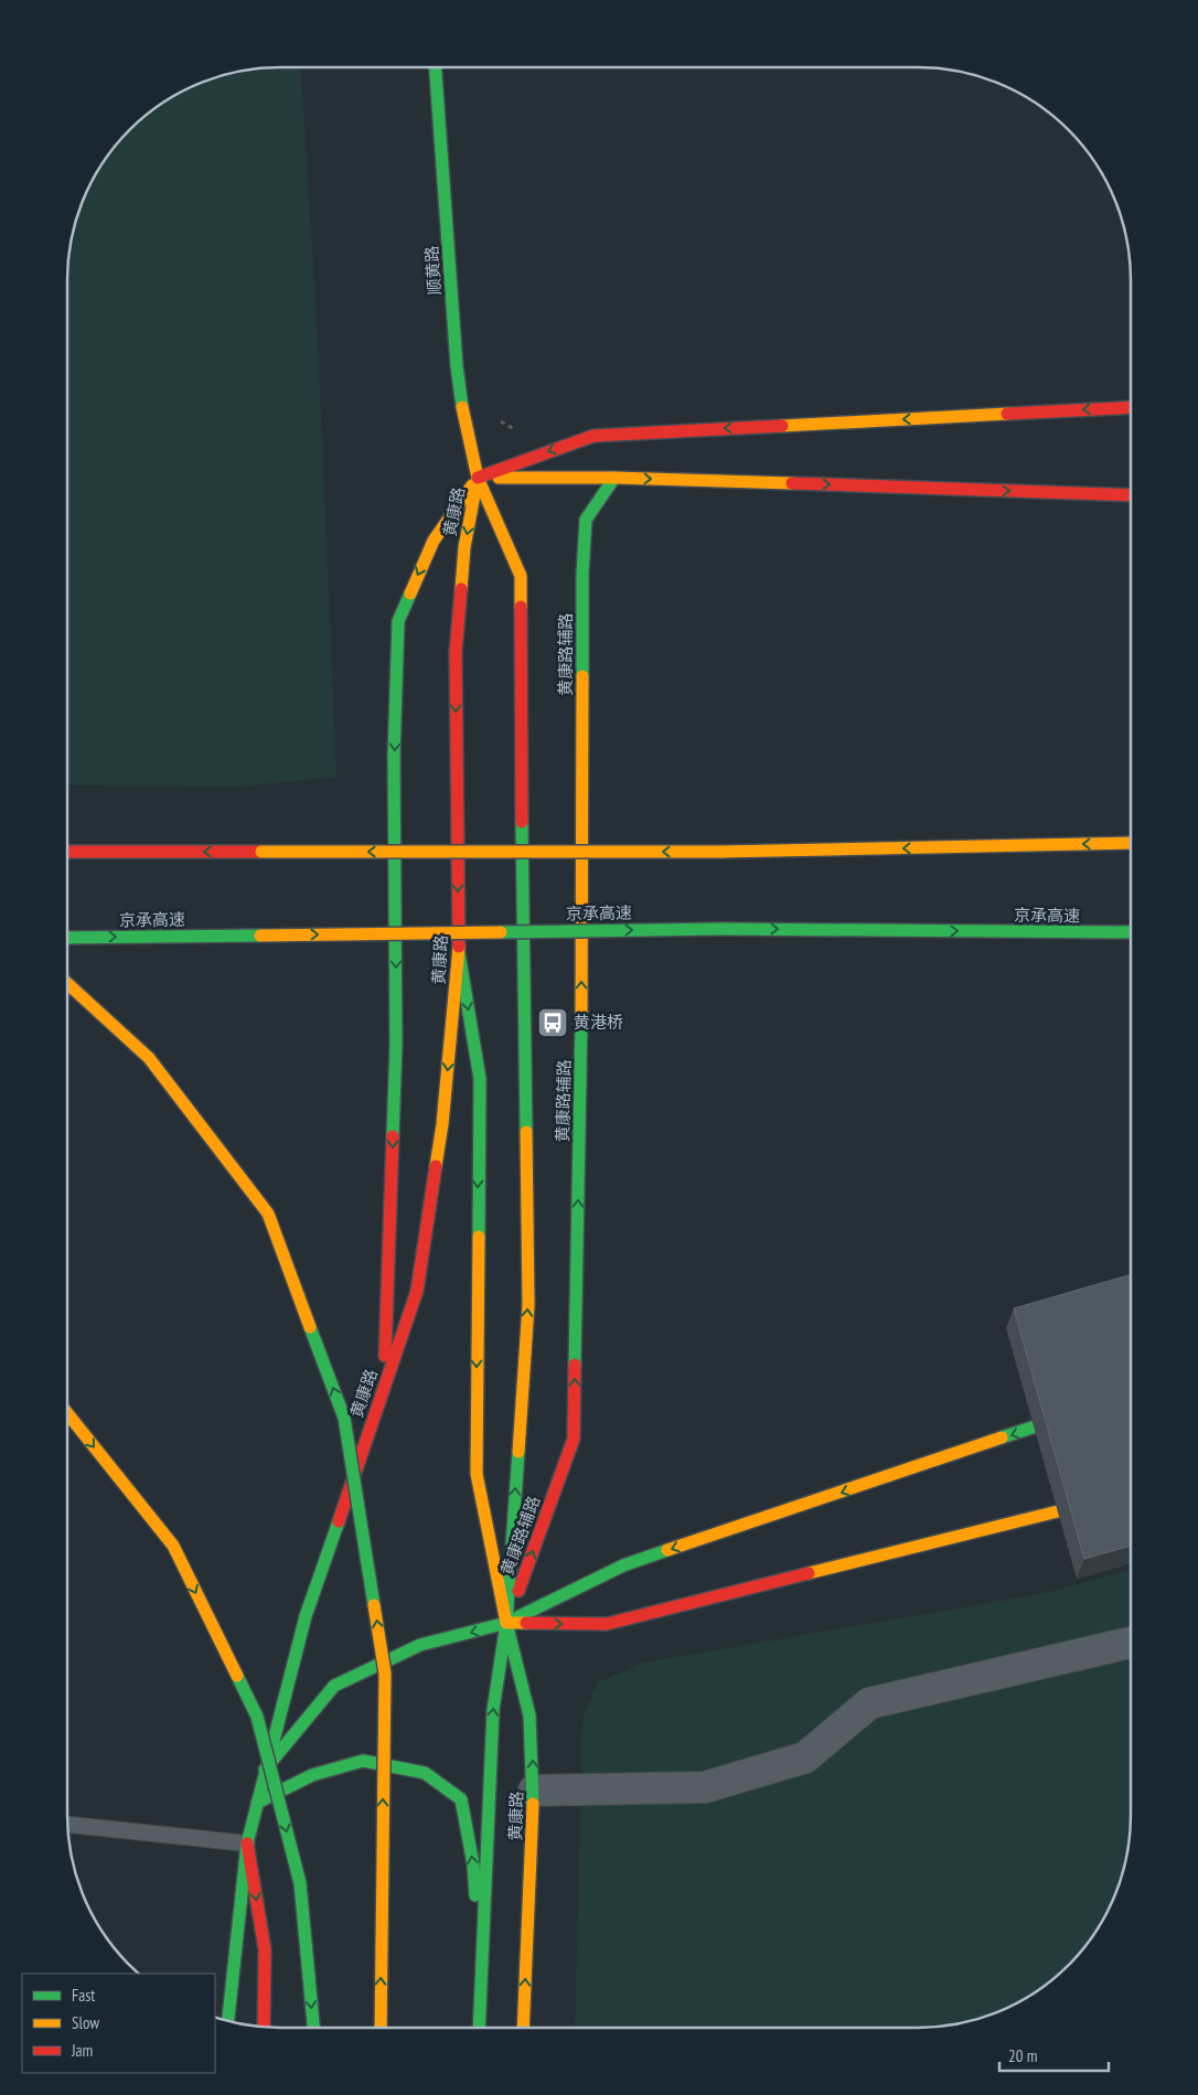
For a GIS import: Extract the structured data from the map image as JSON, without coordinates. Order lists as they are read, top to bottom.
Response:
{
  "streets": {
    "main road": [
      "顺黄路",
      "黄康路",
      "黄康路辅路",
      "京承高速"
    ]
  },
  "crossings": [
    ["顺黄路", "黄康路"],
    ["黄康路", "黄康路辅路"]
  ],
  "places": {
    "bus stop": ["黄港桥"]
  },
  "legend": ["Fast", "Slow", "Jam"],
  "scale_bar": "20 m"
}
